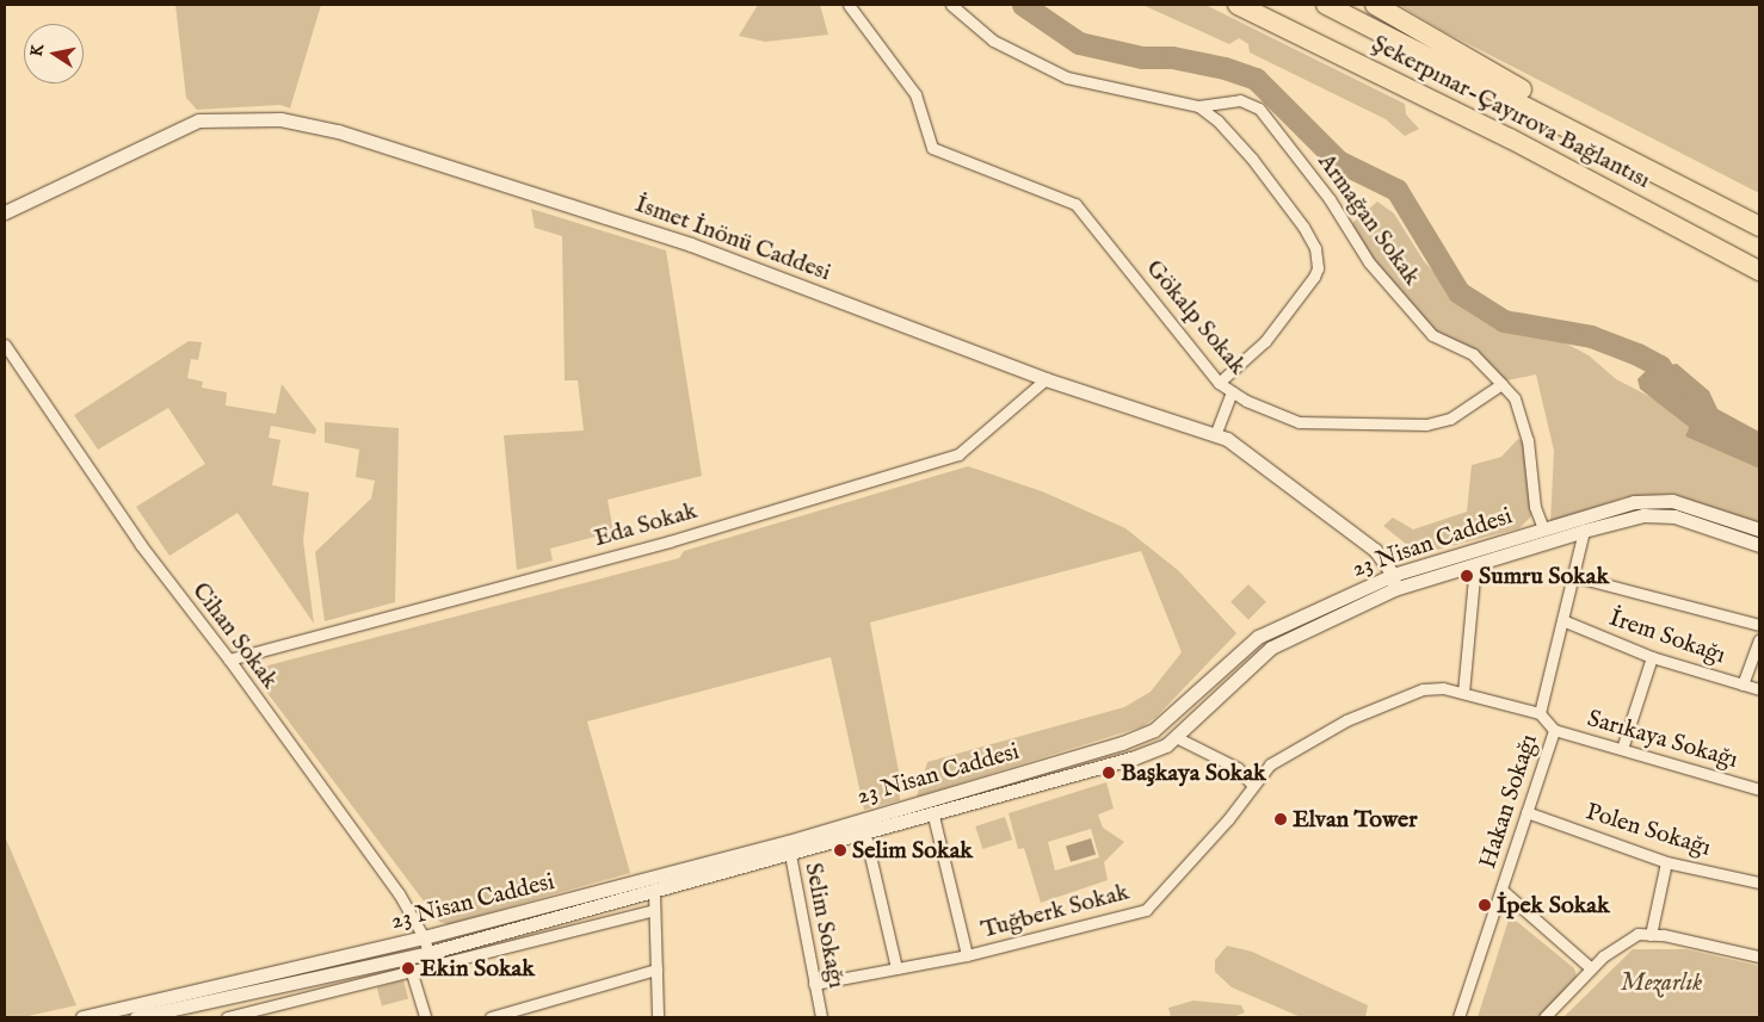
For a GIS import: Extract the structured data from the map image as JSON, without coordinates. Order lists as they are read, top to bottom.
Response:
{
  "streets": {
    "highway": ["Şekerpınar-Çayırova Bağlantısı"],
    "street": [
      "Armağan Sokak",
      "İsmet İnönü Caddesi",
      "Gökalp Sokak",
      "Eda Sokak",
      "23 Nisan Caddesi",
      "Cihan Sokak",
      "İrem Sokağı",
      "Sarıkaya Sokağı",
      "Hakan Sokağı",
      "Polen Sokağı",
      "Tuğberk Sokak",
      "Selim Sokağı"
    ]
  },
  "crossings": [
    ["Armağan Sokak", "Gökalp Sokak"],
    ["İsmet İnönü Caddesi", "Eda Sokak"],
    ["İsmet İnönü Caddesi", "23 Nisan Caddesi"],
    ["Eda Sokak", "Cihan Sokak"],
    ["23 Nisan Caddesi", "Cihan Sokak"],
    ["23 Nisan Caddesi", "Hakan Sokağı"],
    ["23 Nisan Caddesi", "Selim Sokağı"],
    ["İrem Sokağı", "Hakan Sokağı"],
    ["Sarıkaya Sokağı", "Hakan Sokağı"],
    ["Hakan Sokağı", "Polen Sokağı"],
    ["Tuğberk Sokak", "Selim Sokağı"]
  ],
  "parks": ["Mezarlık"],
  "places": [
    "Sumru Sokak",
    "Başkaya Sokak",
    "Elvan Tower",
    "Selim Sokak",
    "İpek Sokak",
    "Ekin Sokak"
  ],
  "north": "left"
}
